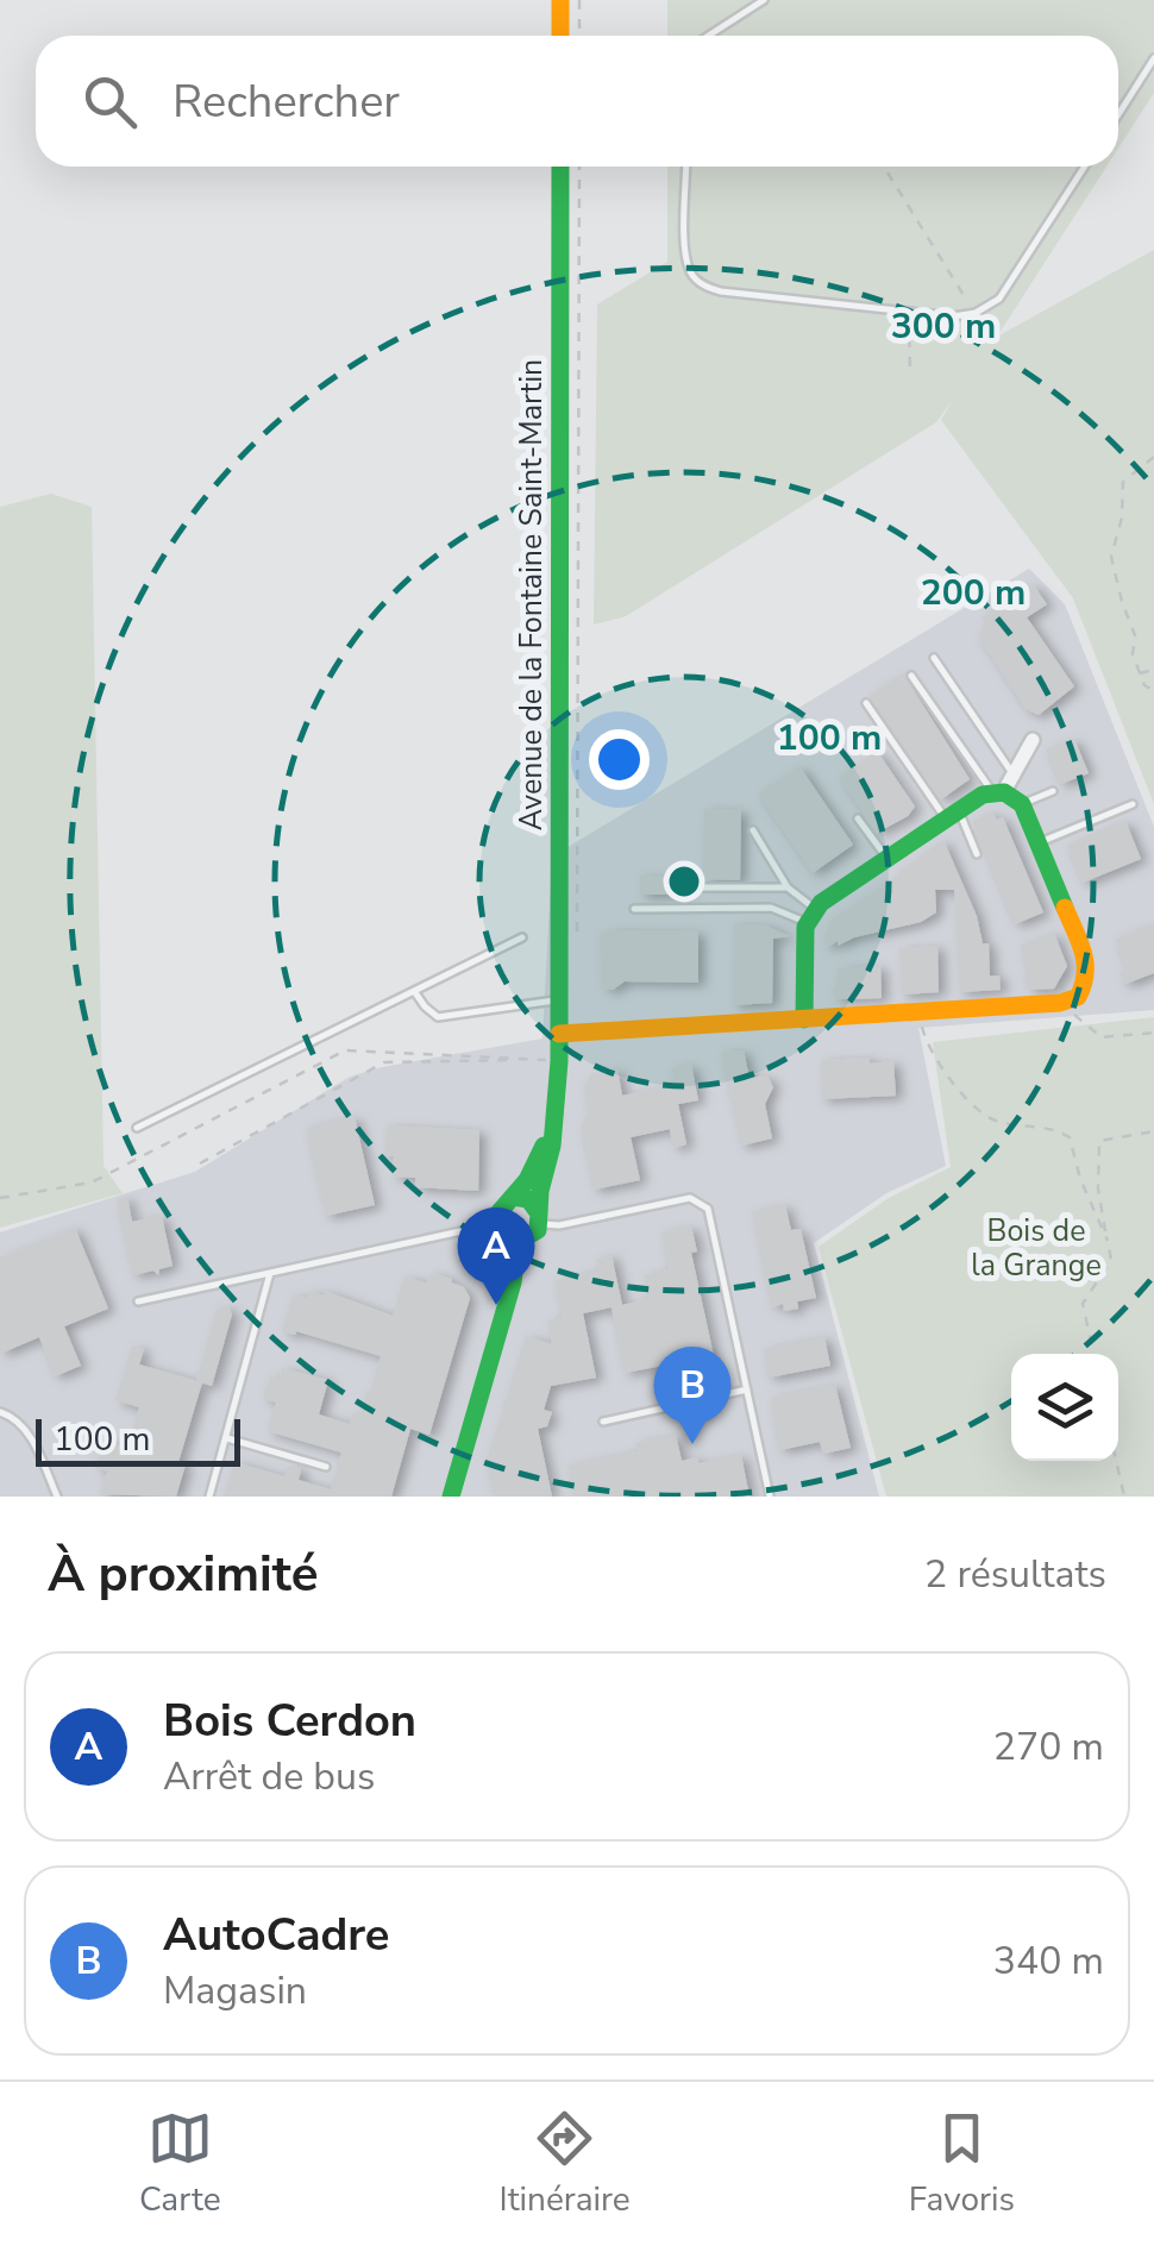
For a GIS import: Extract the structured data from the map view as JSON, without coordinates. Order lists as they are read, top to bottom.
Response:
{
  "streets": {
    "main road": ["Avenue de la Fontaine Saint-Martin"]
  },
  "parks": ["Bois de la Grange"],
  "scale_bar": "100 m",
  "page": {
    "search": "Rechercher",
    "pins": ["A", "B"],
    "scale": "100 m",
    "heading": ["À proximité", "2 résultats"],
    "list": [
      {
        "mark": "A",
        "name": "Bois Cerdon",
        "note": "Arrêt de bus",
        "value": "270 m"
      },
      {
        "mark": "B",
        "name": "AutoCadre",
        "note": "Magasin",
        "value": "340 m"
      }
    ],
    "nav": ["Carte", "Itinéraire", "Favoris"]
  },
  "rings": ["300 m", "200 m", "100 m"]
}
